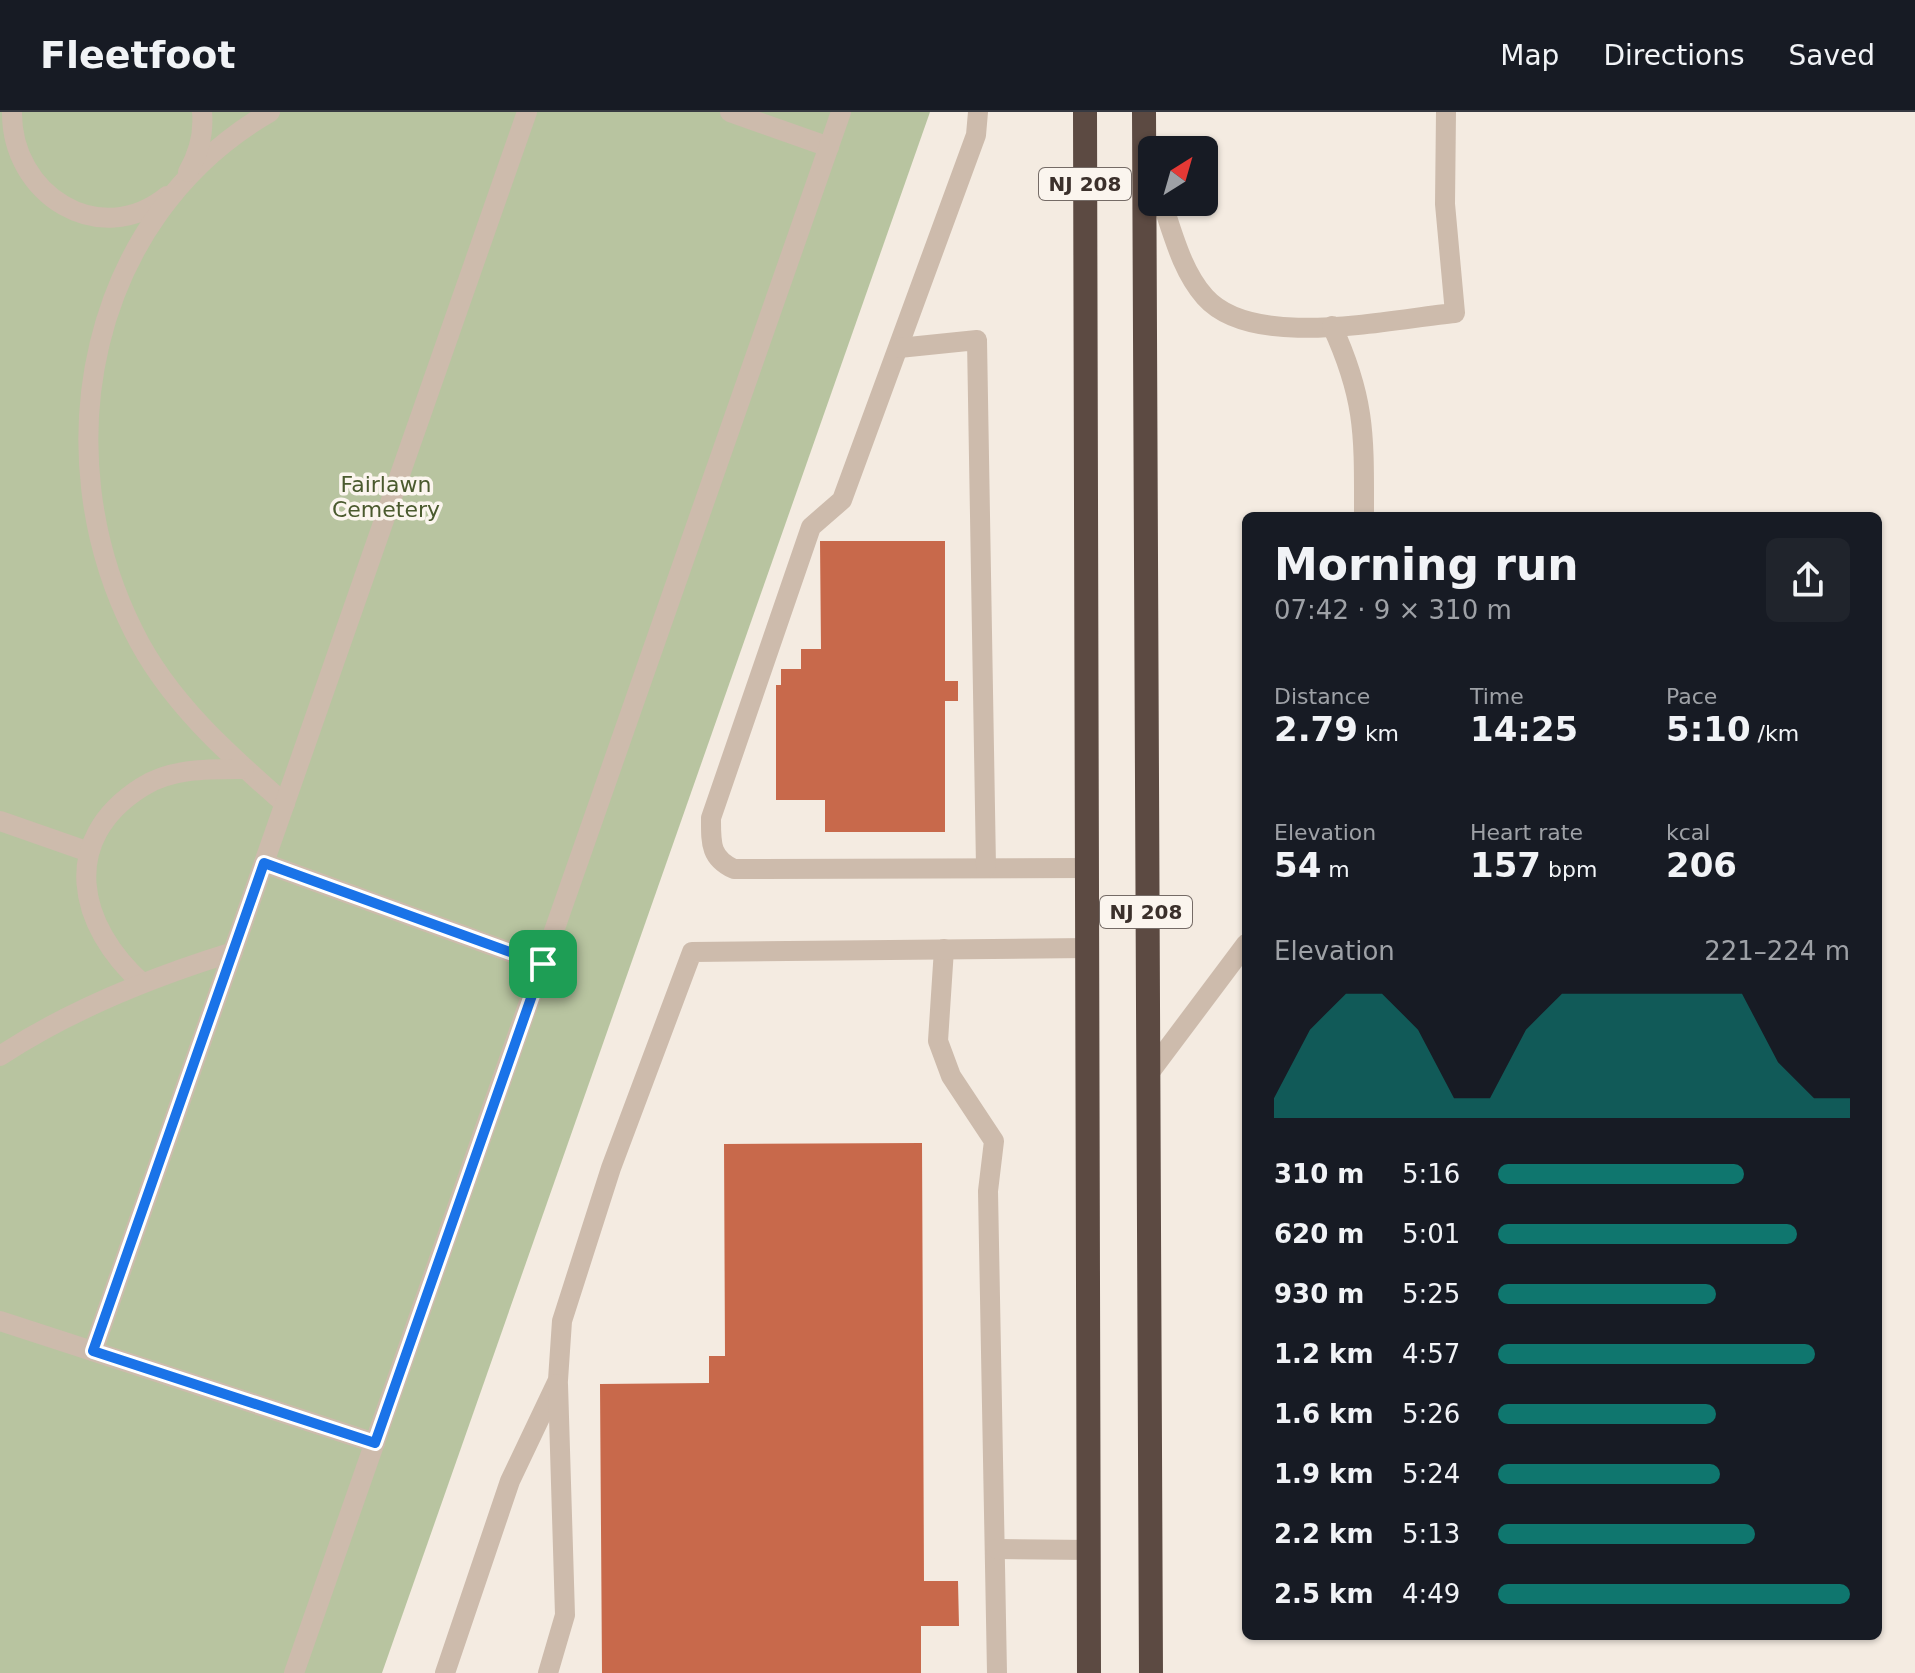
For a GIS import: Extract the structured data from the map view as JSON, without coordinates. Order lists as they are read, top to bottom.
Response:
{
  "streets": {
    "highway": ["NJ 208"]
  },
  "parks": ["Fairlawn Cemetery"],
  "north": "top right",
  "page": {
    "header": "Fleetfoot",
    "nav": ["Map", "Directions", "Saved"],
    "heading": ["Morning run", "07:42 · 9 × 310 m"],
    "stats": [
      ["Distance", "2.79 km"],
      ["Time", "14:25"],
      ["Pace", "5:10 /km"],
      ["Elevation", "54 m"],
      ["Heart rate", "157 bpm"],
      ["kcal", "206"]
    ],
    "chart": ["Elevation", "221–224 m"],
    "list": [
      {
        "name": "310 m",
        "note": "5:16"
      },
      {
        "name": "620 m",
        "note": "5:01"
      },
      {
        "name": "930 m",
        "note": "5:25"
      },
      {
        "name": "1.2 km",
        "note": "4:57"
      },
      {
        "name": "1.6 km",
        "note": "5:26"
      },
      {
        "name": "1.9 km",
        "note": "5:24"
      },
      {
        "name": "2.2 km",
        "note": "5:13"
      },
      {
        "name": "2.5 km",
        "note": "4:49"
      }
    ]
  }
}
